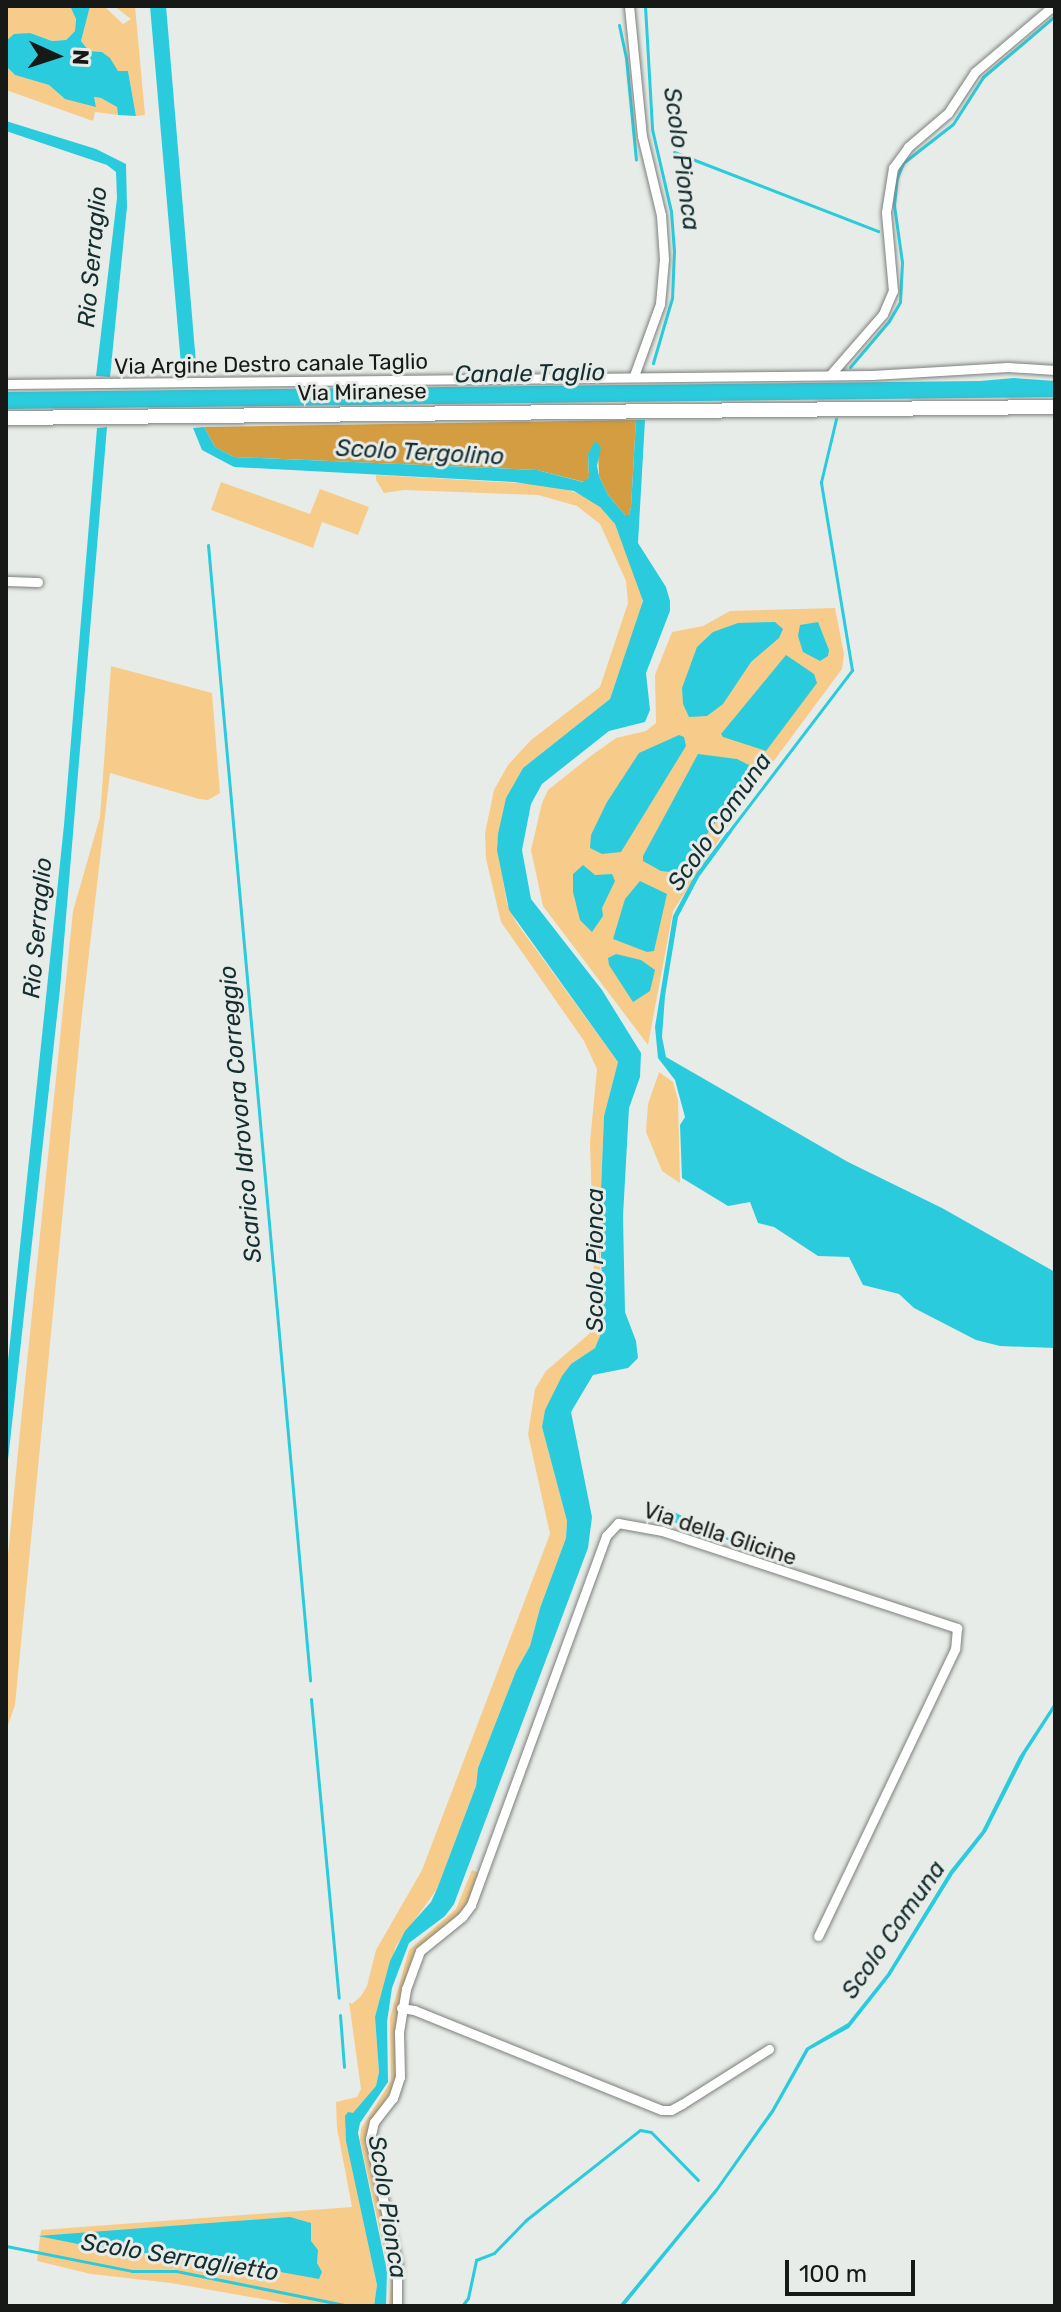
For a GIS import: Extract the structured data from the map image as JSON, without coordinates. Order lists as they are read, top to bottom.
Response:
{
  "streets": {
    "main road": ["Via Miranese"],
    "street": ["Via Argine Destro canale Taglio", "Via della Glicine"]
  },
  "water": [
    "Scolo Pionca",
    "Rio Serraglio",
    "Canale Taglio",
    "Scolo Tergolino",
    "Scolo Comuna",
    "Scarico Idrovora Correggio",
    "Scolo Serraglietto"
  ],
  "scale_bar": "100 m",
  "north": "right"
}
